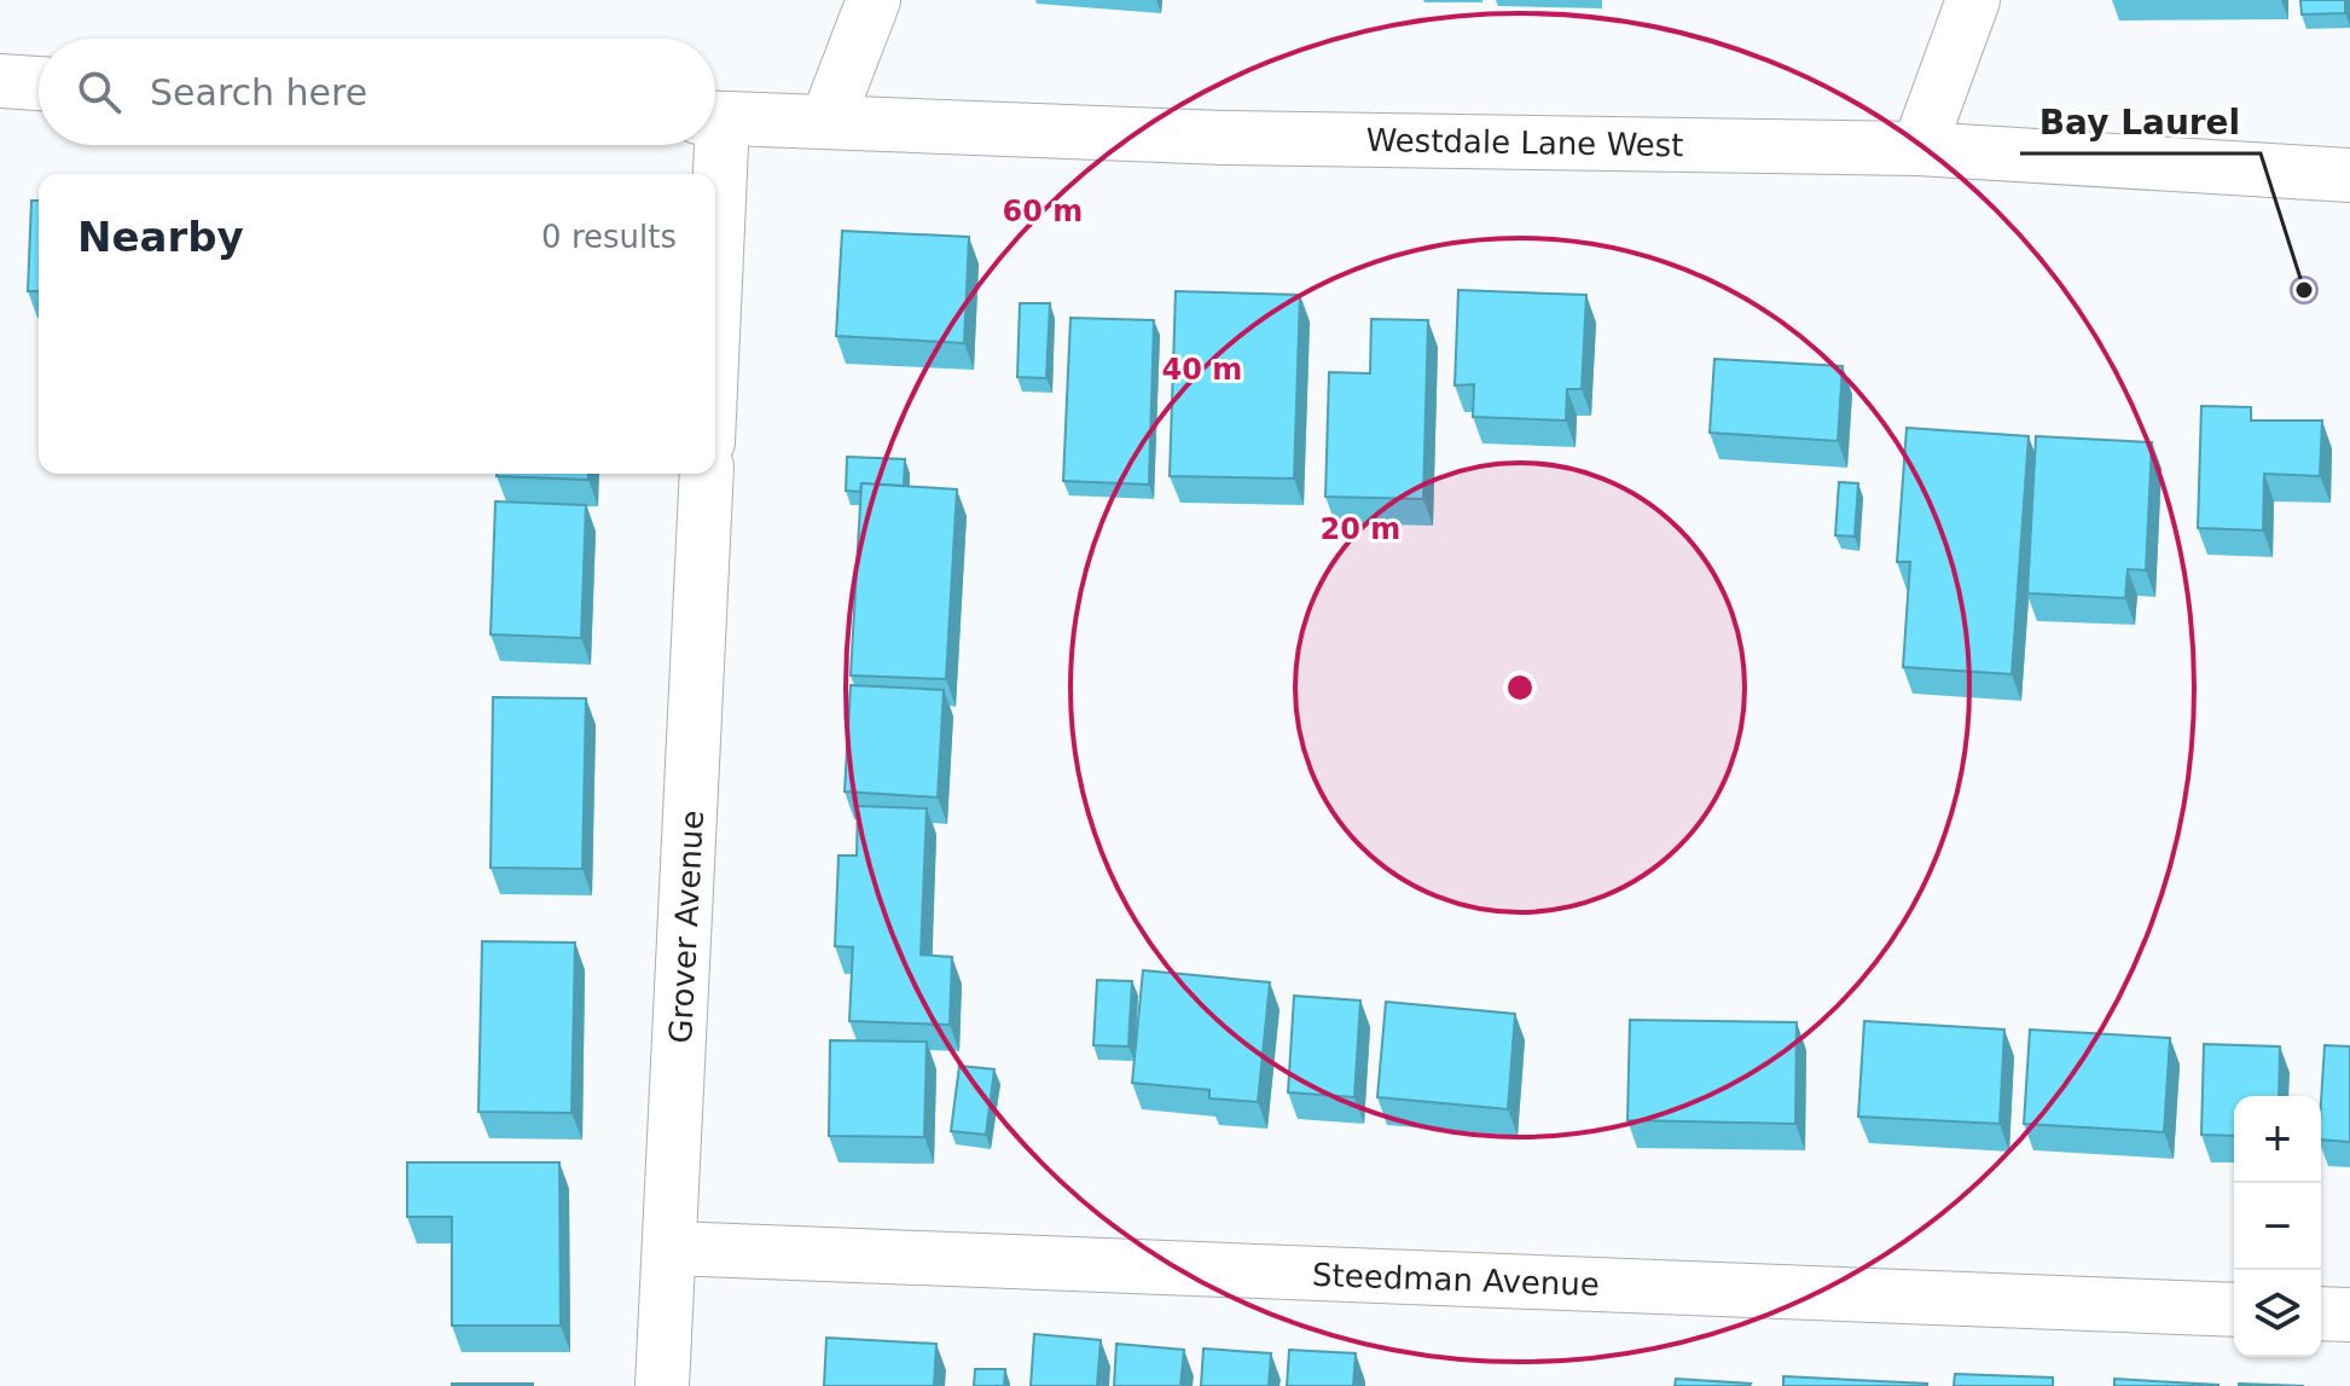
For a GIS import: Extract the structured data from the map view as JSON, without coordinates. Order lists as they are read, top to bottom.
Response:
{
  "streets": {
    "street": ["Westdale Lane West", "Grover Avenue", "Steedman Avenue"]
  },
  "crossings": [
    ["Grover Avenue", "Steedman Avenue"]
  ],
  "places": ["Bay Laurel"],
  "page": {
    "search": "Search here",
    "heading": ["Nearby", "0 results"],
    "map_buttons": ["+", "−"]
  },
  "rings": ["60 m", "40 m", "20 m"]
}
